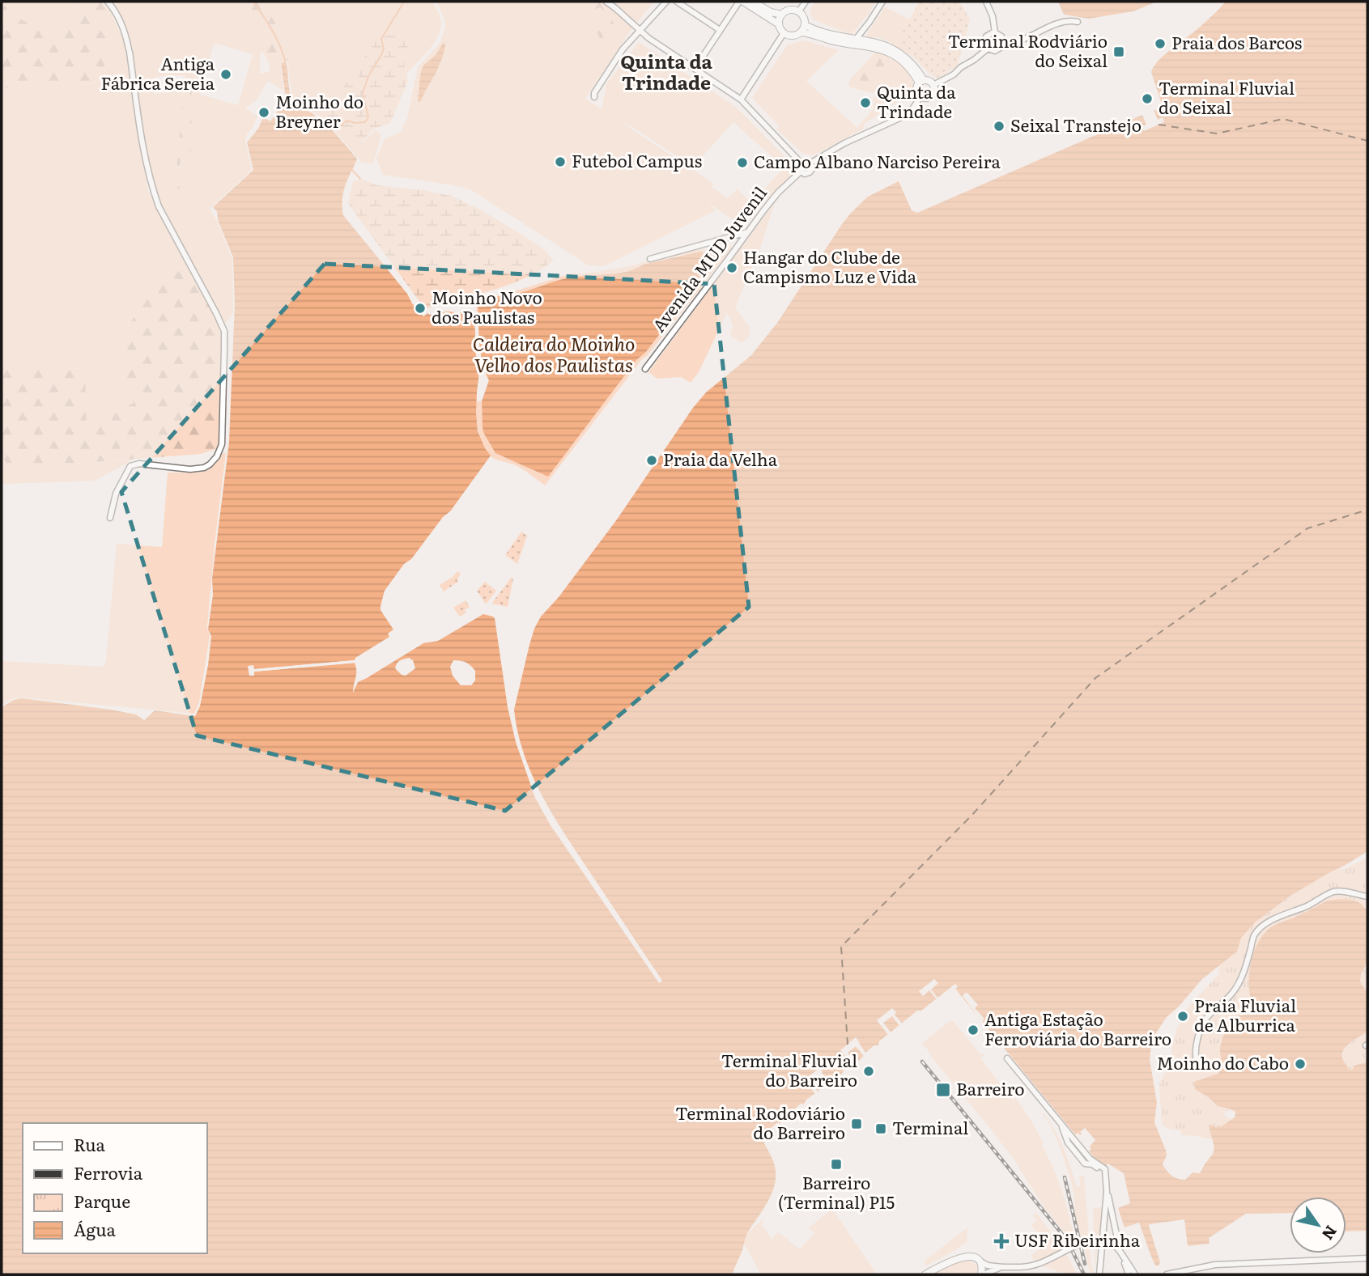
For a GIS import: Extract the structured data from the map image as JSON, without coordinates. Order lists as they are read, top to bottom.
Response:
{
  "streets": {
    "street": ["Avenida MUD Juvenil"]
  },
  "districts": ["Quinta da Trindade"],
  "water": ["Caldeira do Moinho Velho dos Paulistas"],
  "places": {
    "other": [
      "Praia dos Barcos",
      "Antiga Fábrica Sereia",
      "Terminal Fluvial do Seixal",
      "Quinta da Trindade",
      "Moinho do Breyner",
      "Seixal Transtejo",
      "Futebol Campus",
      "Campo Albano Narciso Pereira",
      "Hangar do Clube de Campismo Luz e Vida",
      "Moinho Novo dos Paulistas",
      "Praia da Velha",
      "Praia Fluvial de Alburrica",
      "Antiga Estação Ferroviária do Barreiro",
      "Moinho do Cabo",
      "Terminal Fluvial do Barreiro"
    ],
    "transit": [
      "Terminal Rodviário do Seixal",
      "Barreiro",
      "Terminal Rodoviário do Barreiro",
      "Terminal",
      "Barreiro (Terminal) P15"
    ],
    "health": ["USF Ribeirinha"]
  },
  "legend": [
    "Rua",
    "Ferrovia",
    "Parque",
    "Água"
  ],
  "north": "bottom right"
}
